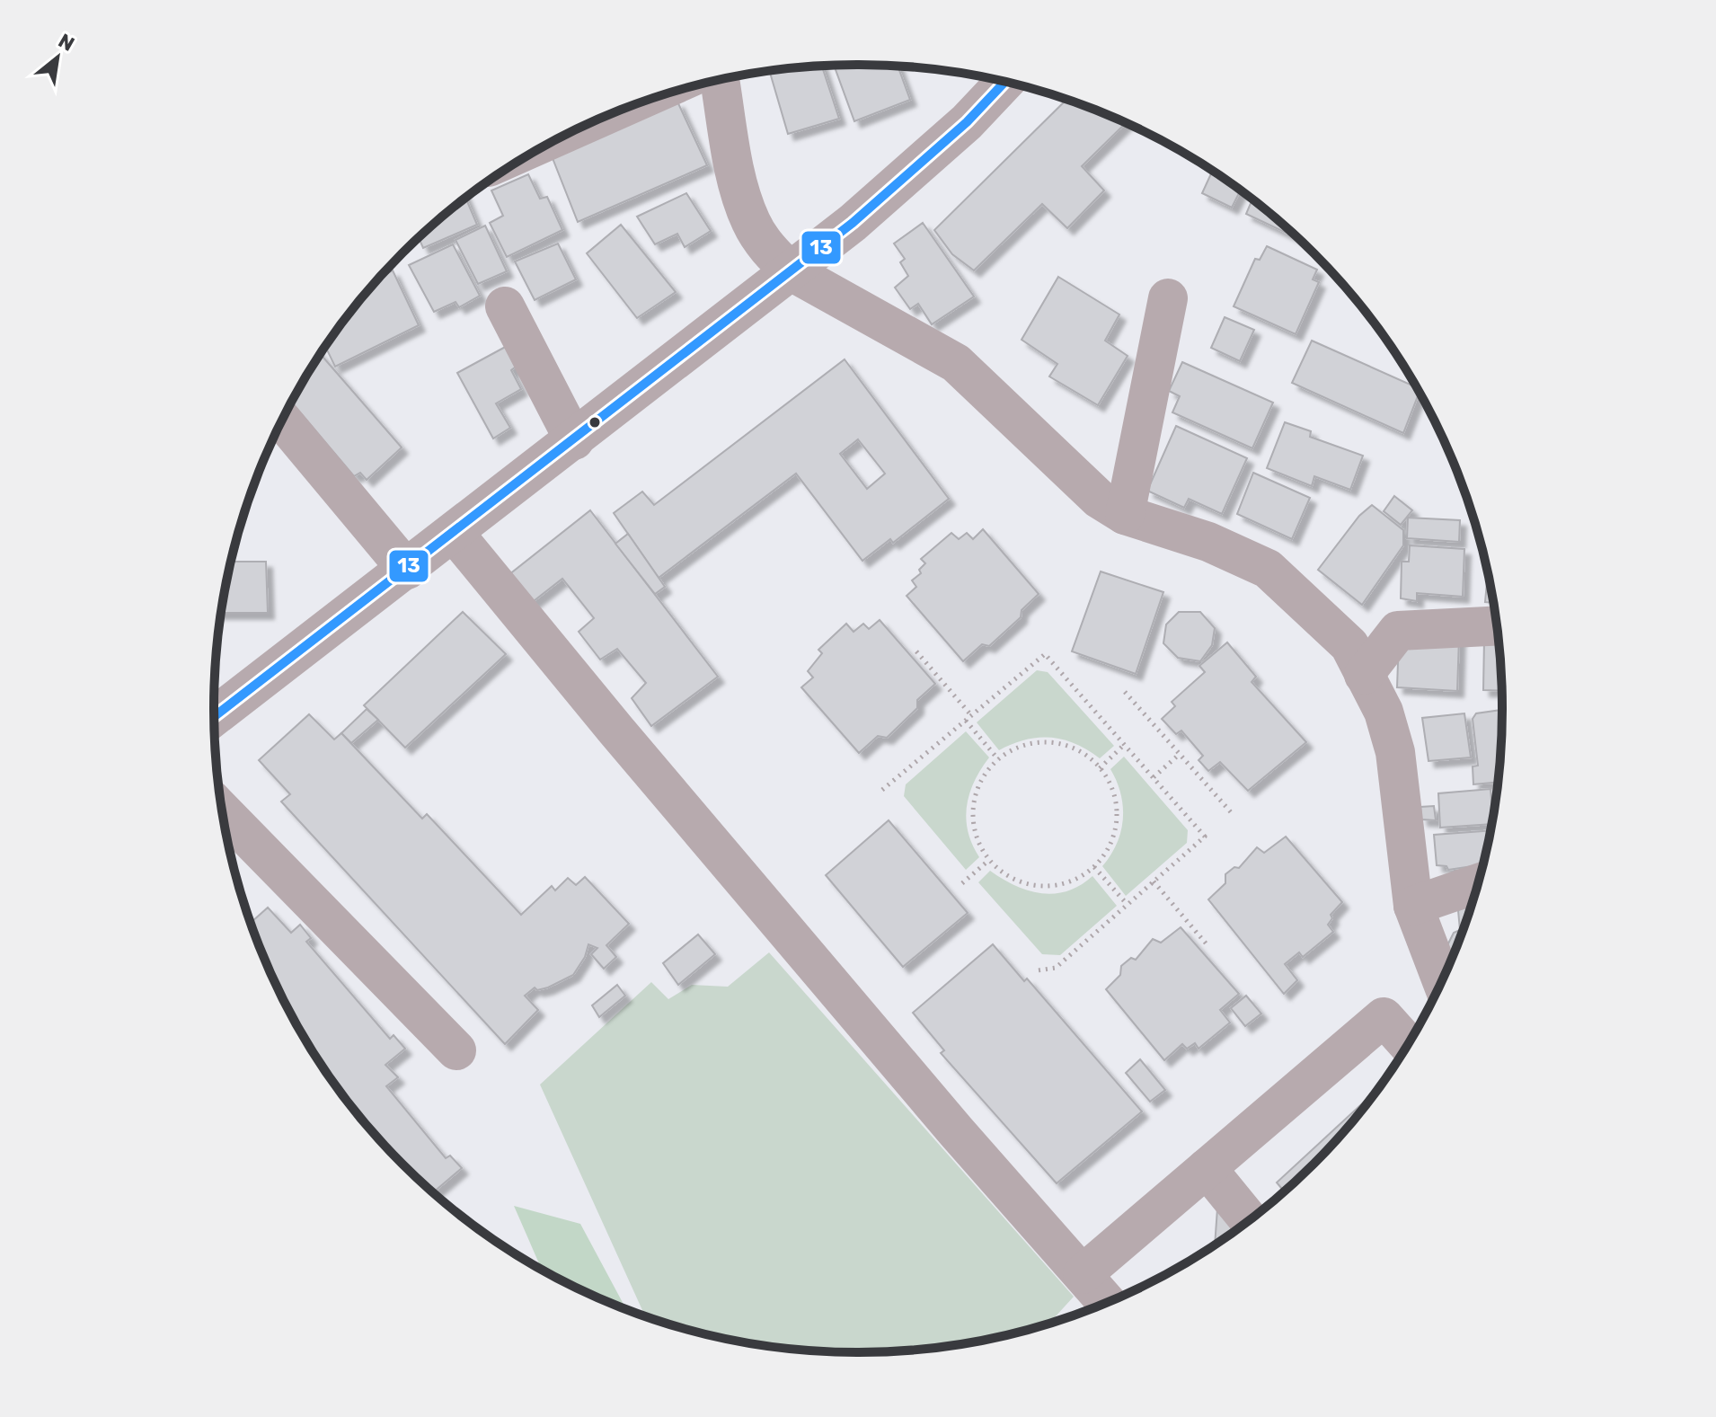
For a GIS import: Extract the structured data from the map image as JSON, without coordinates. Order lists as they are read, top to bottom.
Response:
{
  "lines": ["transit line 13"],
  "north": "top right"
}
